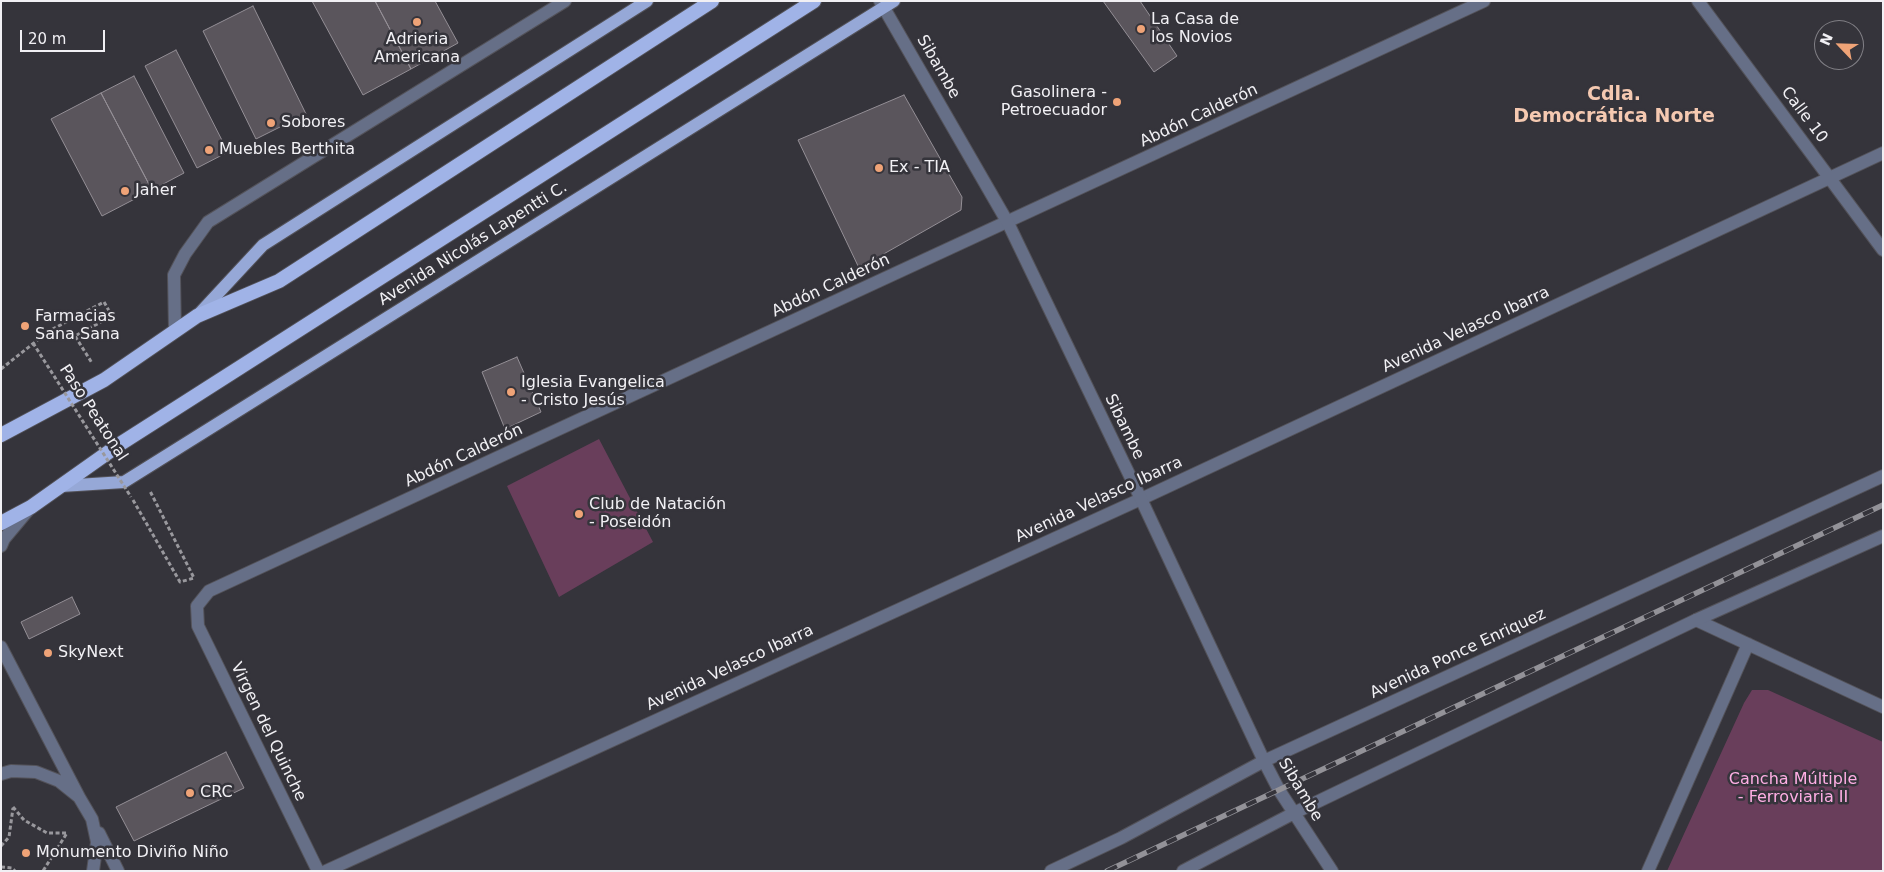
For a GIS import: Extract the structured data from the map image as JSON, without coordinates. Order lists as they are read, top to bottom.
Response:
{
  "streets": {
    "highway": ["Avenida Nicolás Lapentti C."],
    "street": [
      "Sibambe",
      "Calle 10",
      "Abdón Calderón",
      "Avenida Velasco Ibarra",
      "Avenida Ponce Enriquez",
      "Virgen del Quinche"
    ],
    "path": ["Paso Peatonal"]
  },
  "crossings": [
    ["Sibambe", "Abdón Calderón"],
    ["Sibambe", "Avenida Nicolás Lapentti C."],
    ["Sibambe", "Avenida Velasco Ibarra"],
    ["Sibambe", "Avenida Ponce Enriquez"],
    ["Calle 10", "Avenida Velasco Ibarra"],
    ["Abdón Calderón", "Virgen del Quinche"]
  ],
  "districts": ["Cdla. Democrática Norte"],
  "parks": ["Cancha Múltiple - Ferroviaria II"],
  "places": [
    "Adrieria Americana",
    "La Casa de los Novios",
    "Gasolinera - Petroecuador",
    "Sobores",
    "Muebles Berthita",
    "Ex - TIA",
    "Jaher",
    "Farmacias Sana Sana",
    "Iglesia Evangelica - Cristo Jesús",
    "Club de Natación - Poseidón",
    "SkyNext",
    "CRC",
    "Monumento Diviño Niño"
  ],
  "scale_bar": "20 m",
  "north": "top left"
}
